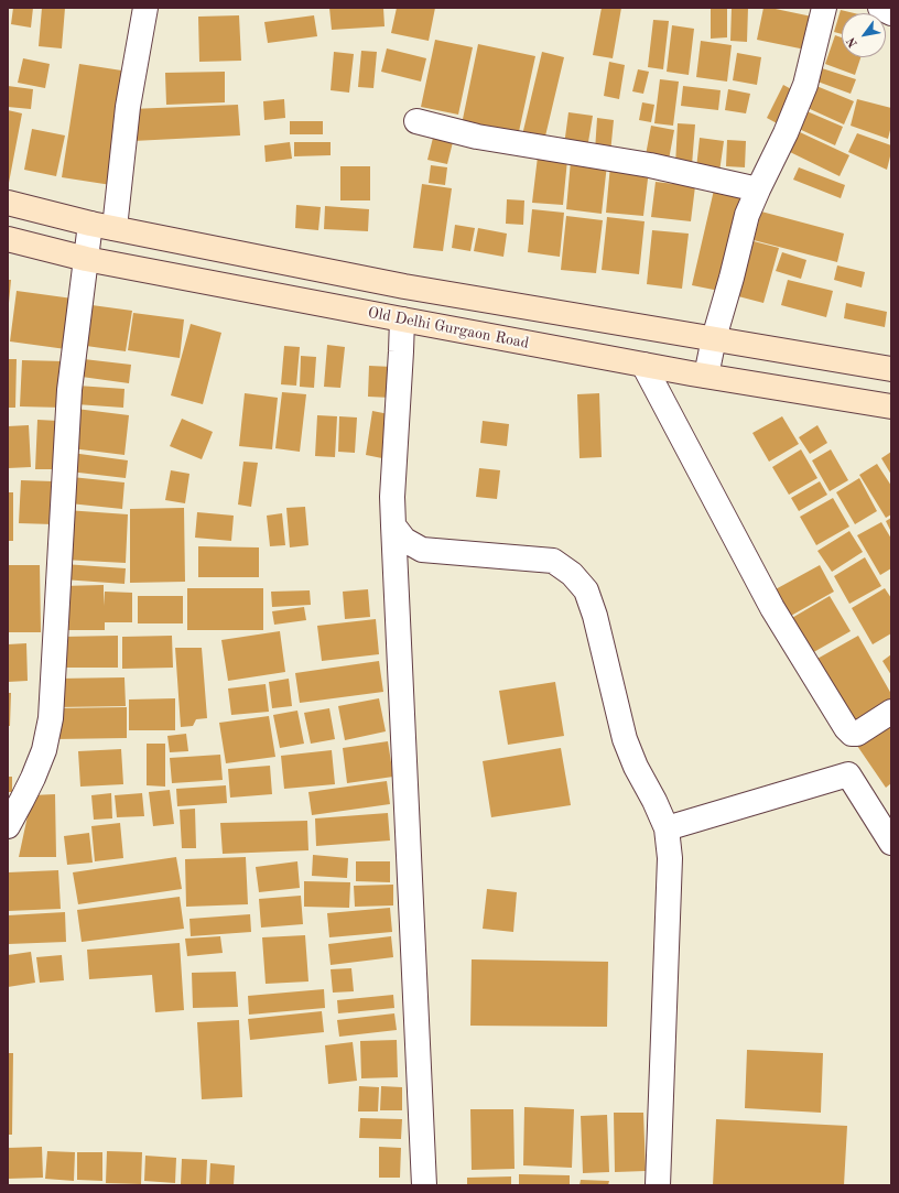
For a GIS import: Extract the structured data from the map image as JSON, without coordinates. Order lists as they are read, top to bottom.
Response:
{
  "streets": {
    "main road": ["Old Delhi Gurgaon Road"]
  },
  "north": "bottom left"
}
